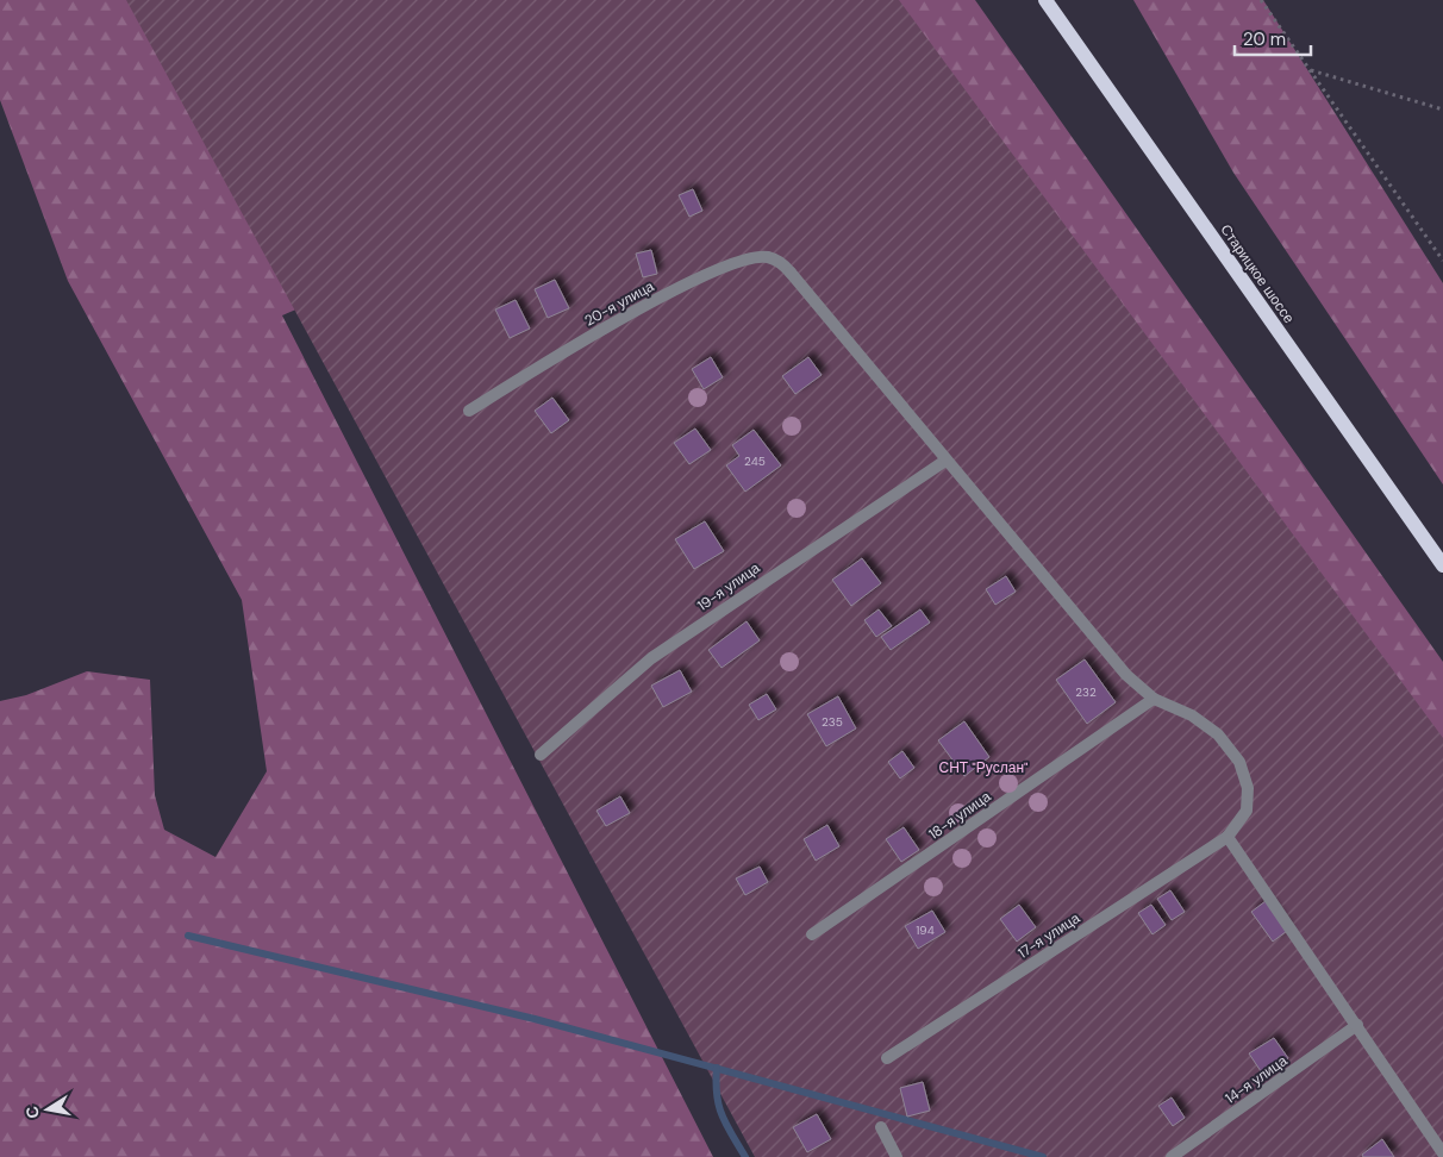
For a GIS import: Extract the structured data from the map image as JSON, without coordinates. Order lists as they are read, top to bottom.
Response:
{
  "streets": {
    "main road": ["Старицкое шоссе"],
    "street": [
      "20-я улица",
      "19-я улица",
      "18-я улица",
      "17-я улица",
      "14-я улица"
    ]
  },
  "crossings": [
    ["20-я улица", "19-я улица"]
  ],
  "parks": ["СНТ \"Руслан\""],
  "house_numbers": [
    "245",
    "232",
    "235",
    "194"
  ],
  "scale_bar": "20 m",
  "north": "left"
}
